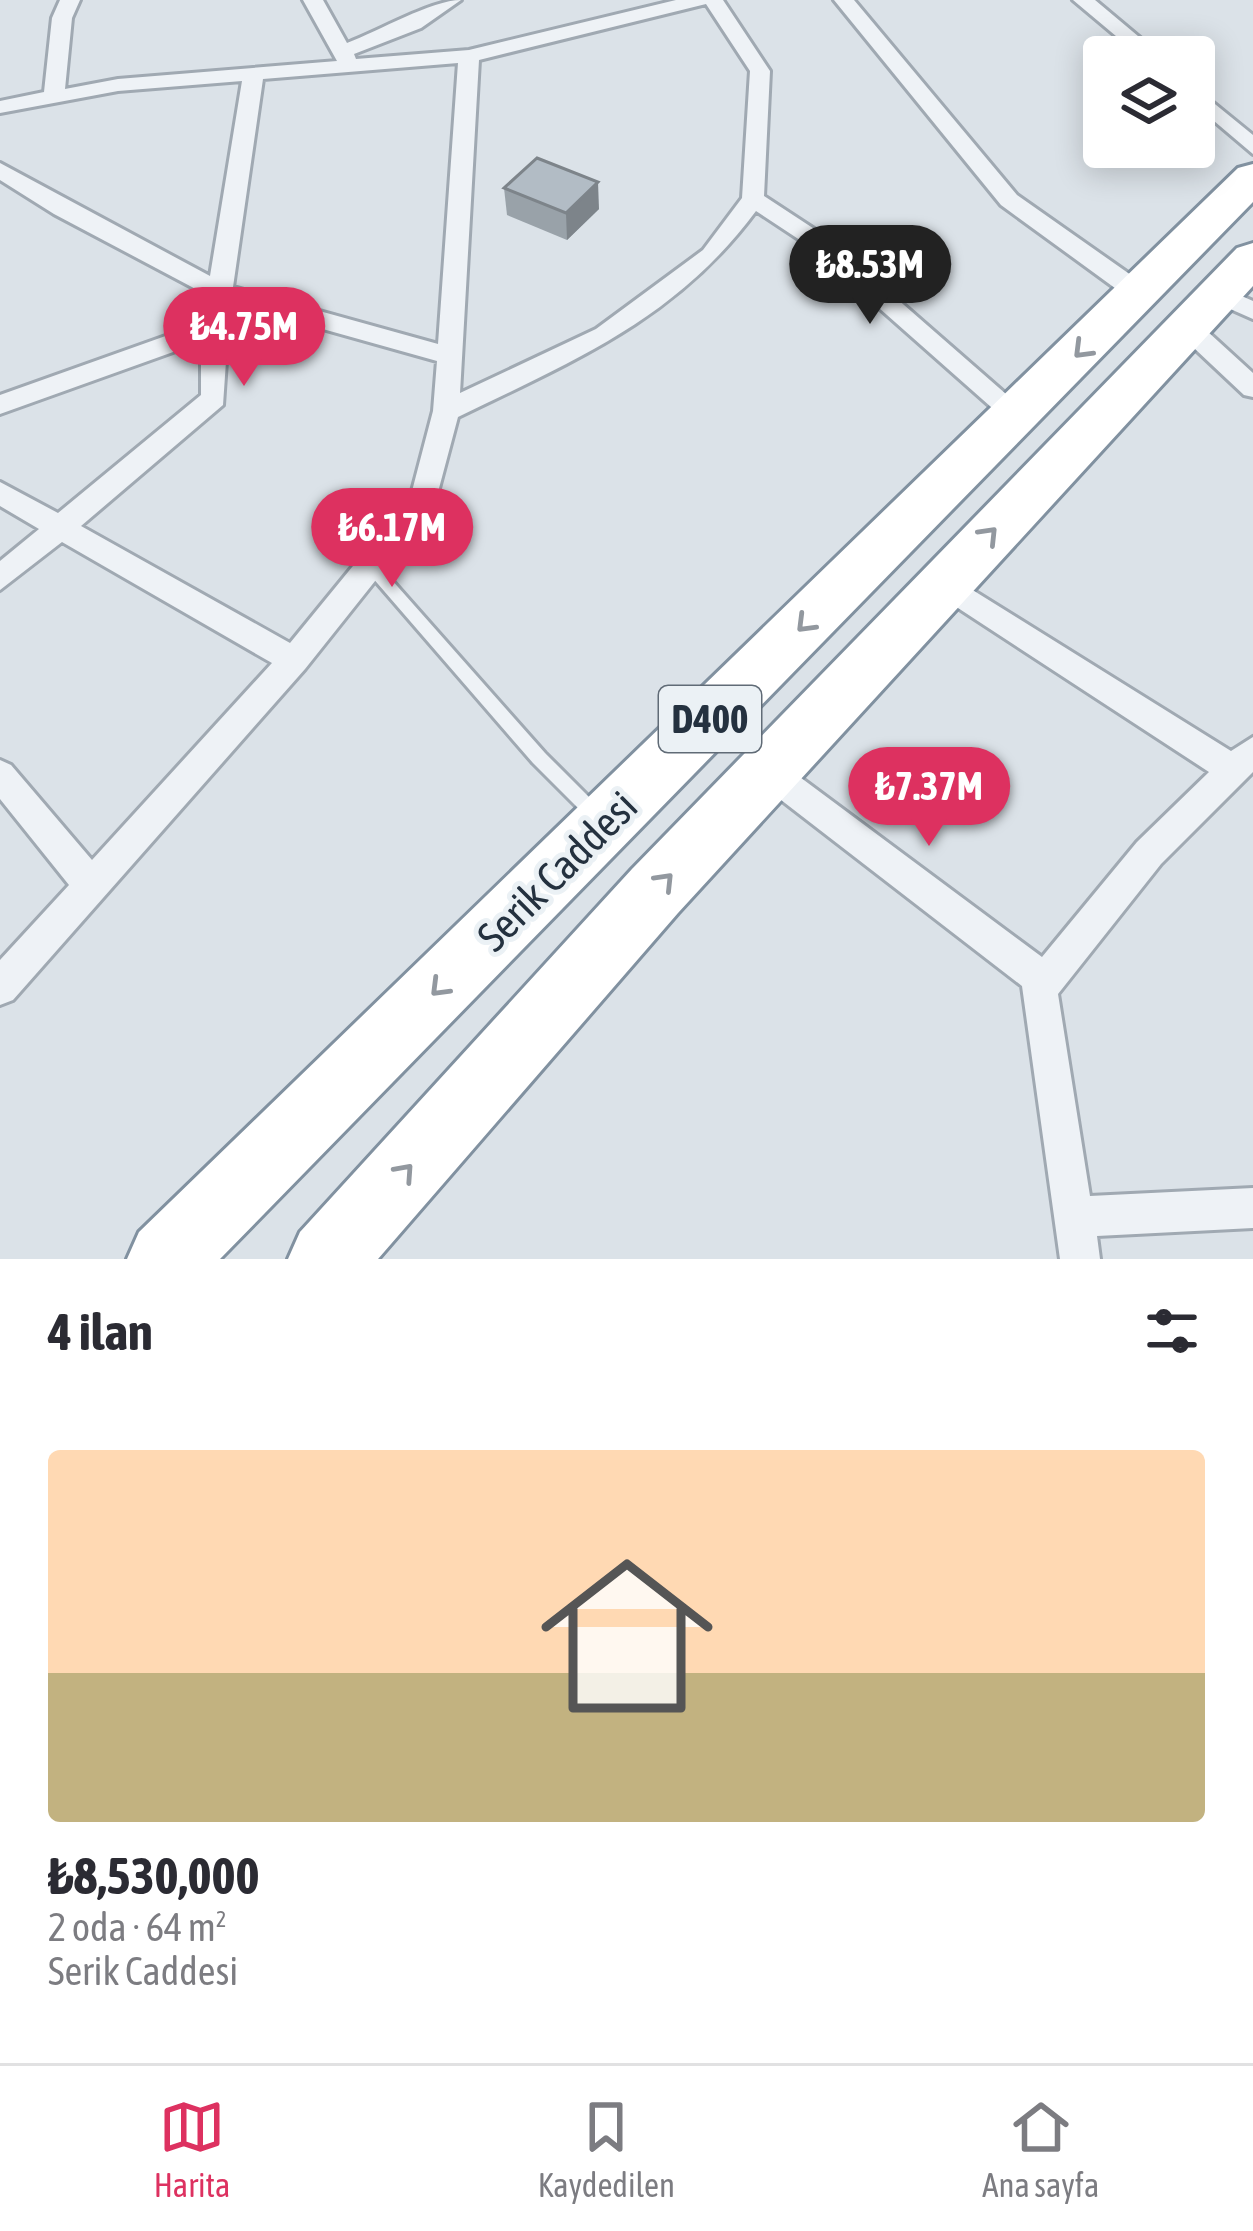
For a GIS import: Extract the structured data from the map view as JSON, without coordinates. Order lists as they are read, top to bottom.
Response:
{
  "streets": {
    "highway": ["D400", "Serik Caddesi"]
  },
  "page": {
    "price": [
      "₺8.53M",
      "₺4.75M",
      "₺6.17M",
      "₺7.37M"
    ],
    "heading": "4 ilan",
    "list": [
      {
        "name": "₺8,530,000",
        "note": "2 oda · 64 m² · Serik Caddesi"
      }
    ],
    "tabs": ["Harita", "Kaydedilen", "Ana sayfa"]
  }
}
